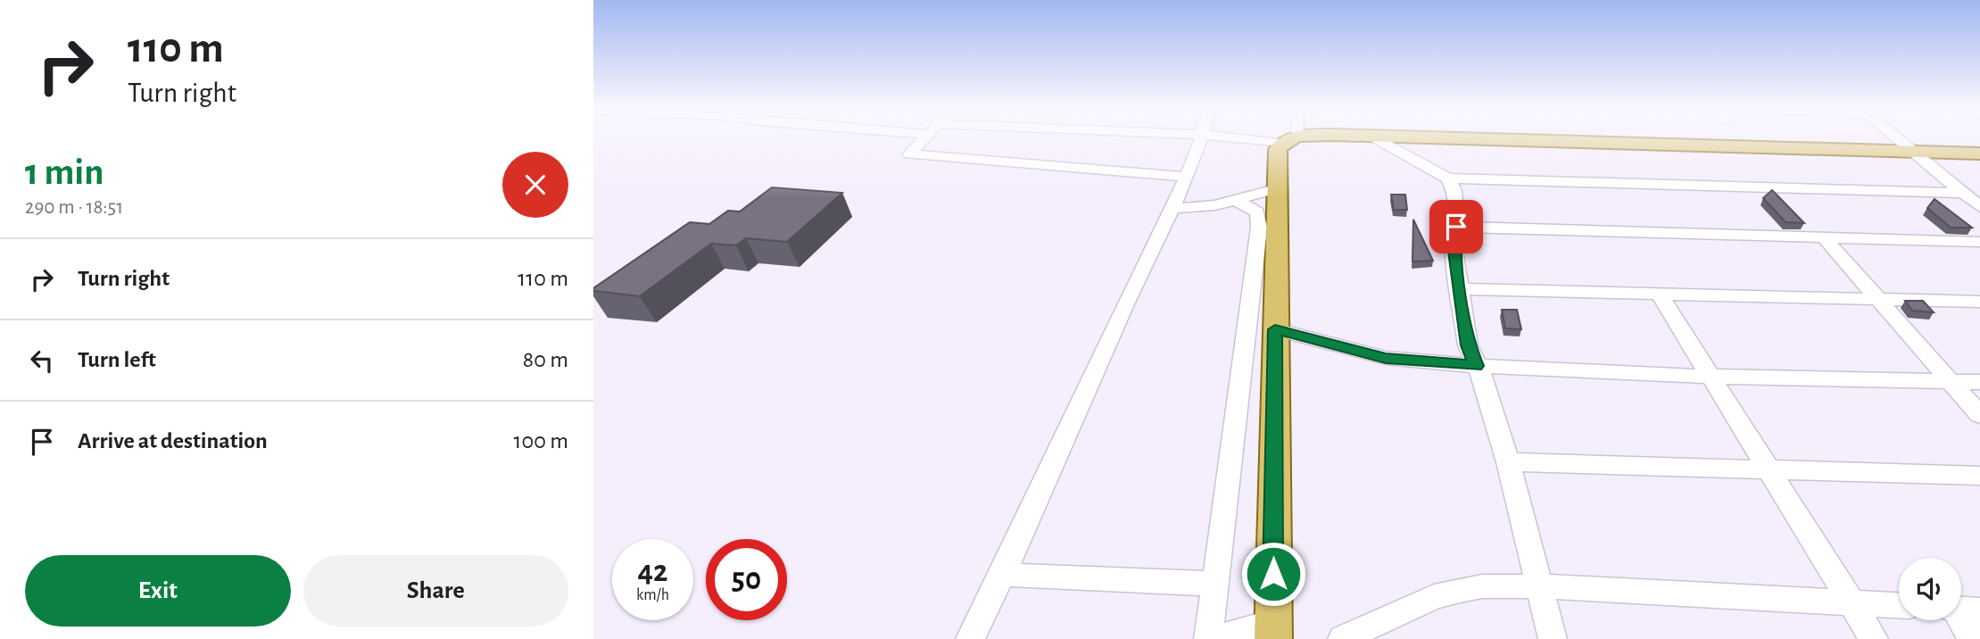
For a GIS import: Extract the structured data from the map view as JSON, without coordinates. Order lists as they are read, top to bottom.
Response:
{
  "page": {
    "turn": ["110 m", "Turn right"],
    "heading": ["1 min", "290 m · 18:51"],
    "list": [
      {
        "name": "Turn right",
        "value": "110 m"
      },
      {
        "name": "Turn left",
        "value": "80 m"
      },
      {
        "name": "Arrive at destination",
        "value": "100 m"
      }
    ],
    "speed": "42 km/h",
    "limit": "50",
    "buttons": ["Exit", "Share"]
  }
}
